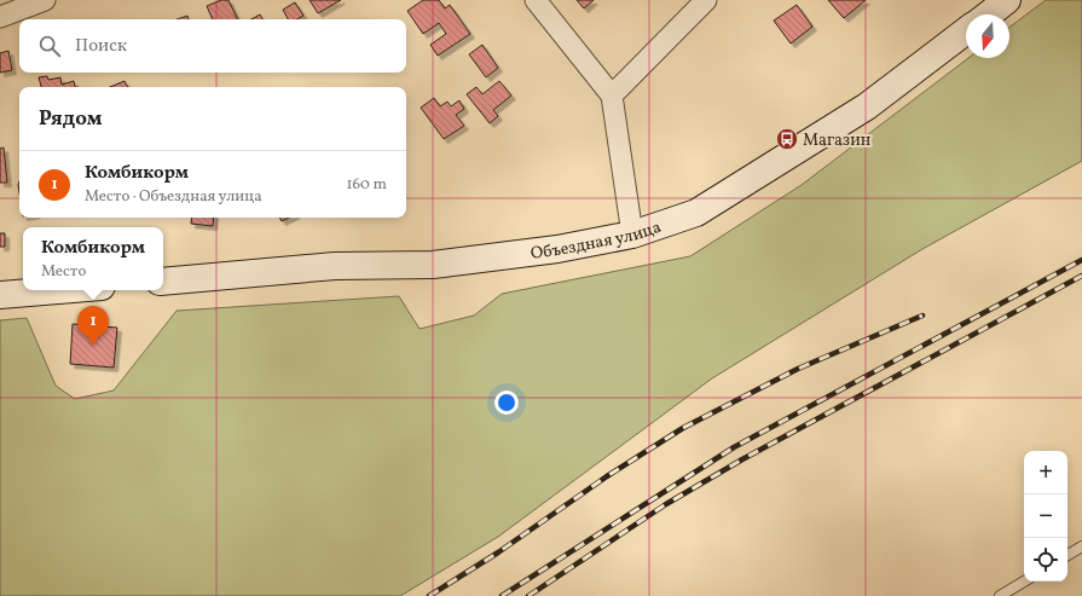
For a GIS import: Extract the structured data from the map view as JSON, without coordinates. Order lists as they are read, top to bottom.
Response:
{
  "streets": {
    "street": ["Объездная улица"]
  },
  "places": {
    "bus stop": ["Магазин"]
  },
  "north": "bottom",
  "page": {
    "search": "Поиск",
    "heading": "Рядом",
    "list": [
      {
        "mark": "1",
        "name": "Комбикорм",
        "note": "Место · Объездная улица",
        "value": "160 m"
      }
    ],
    "popup": ["Комбикорм", "Место"],
    "pins": "1",
    "map_buttons": ["+", "−"]
  }
}
